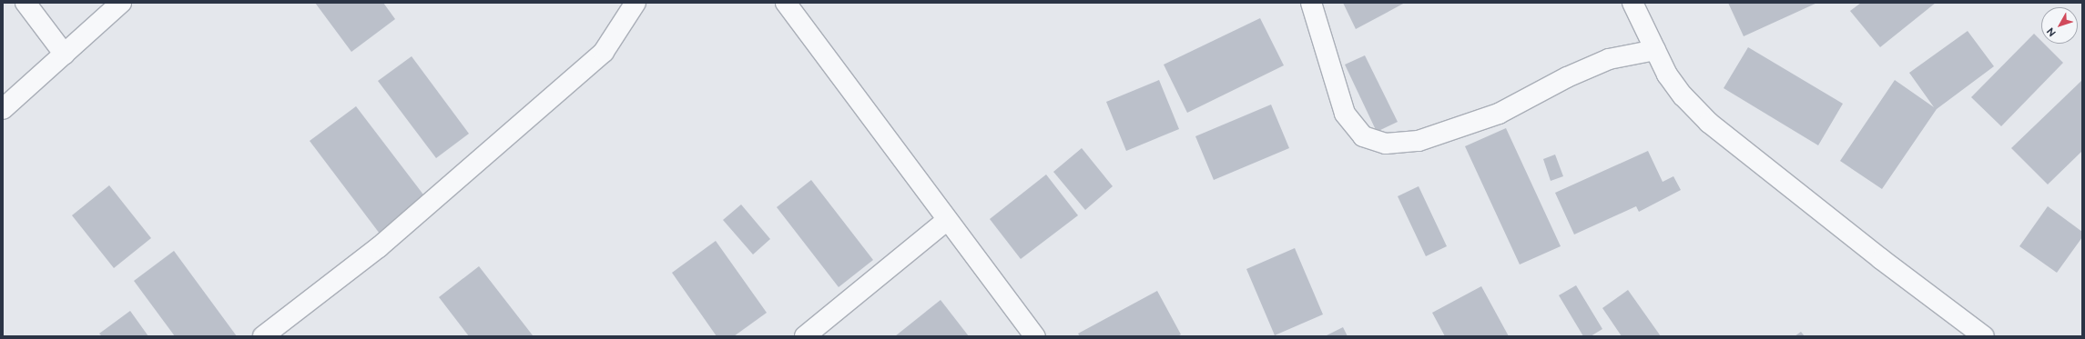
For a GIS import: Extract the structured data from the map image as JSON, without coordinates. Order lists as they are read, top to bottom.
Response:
{
  "north": "bottom left"
}
